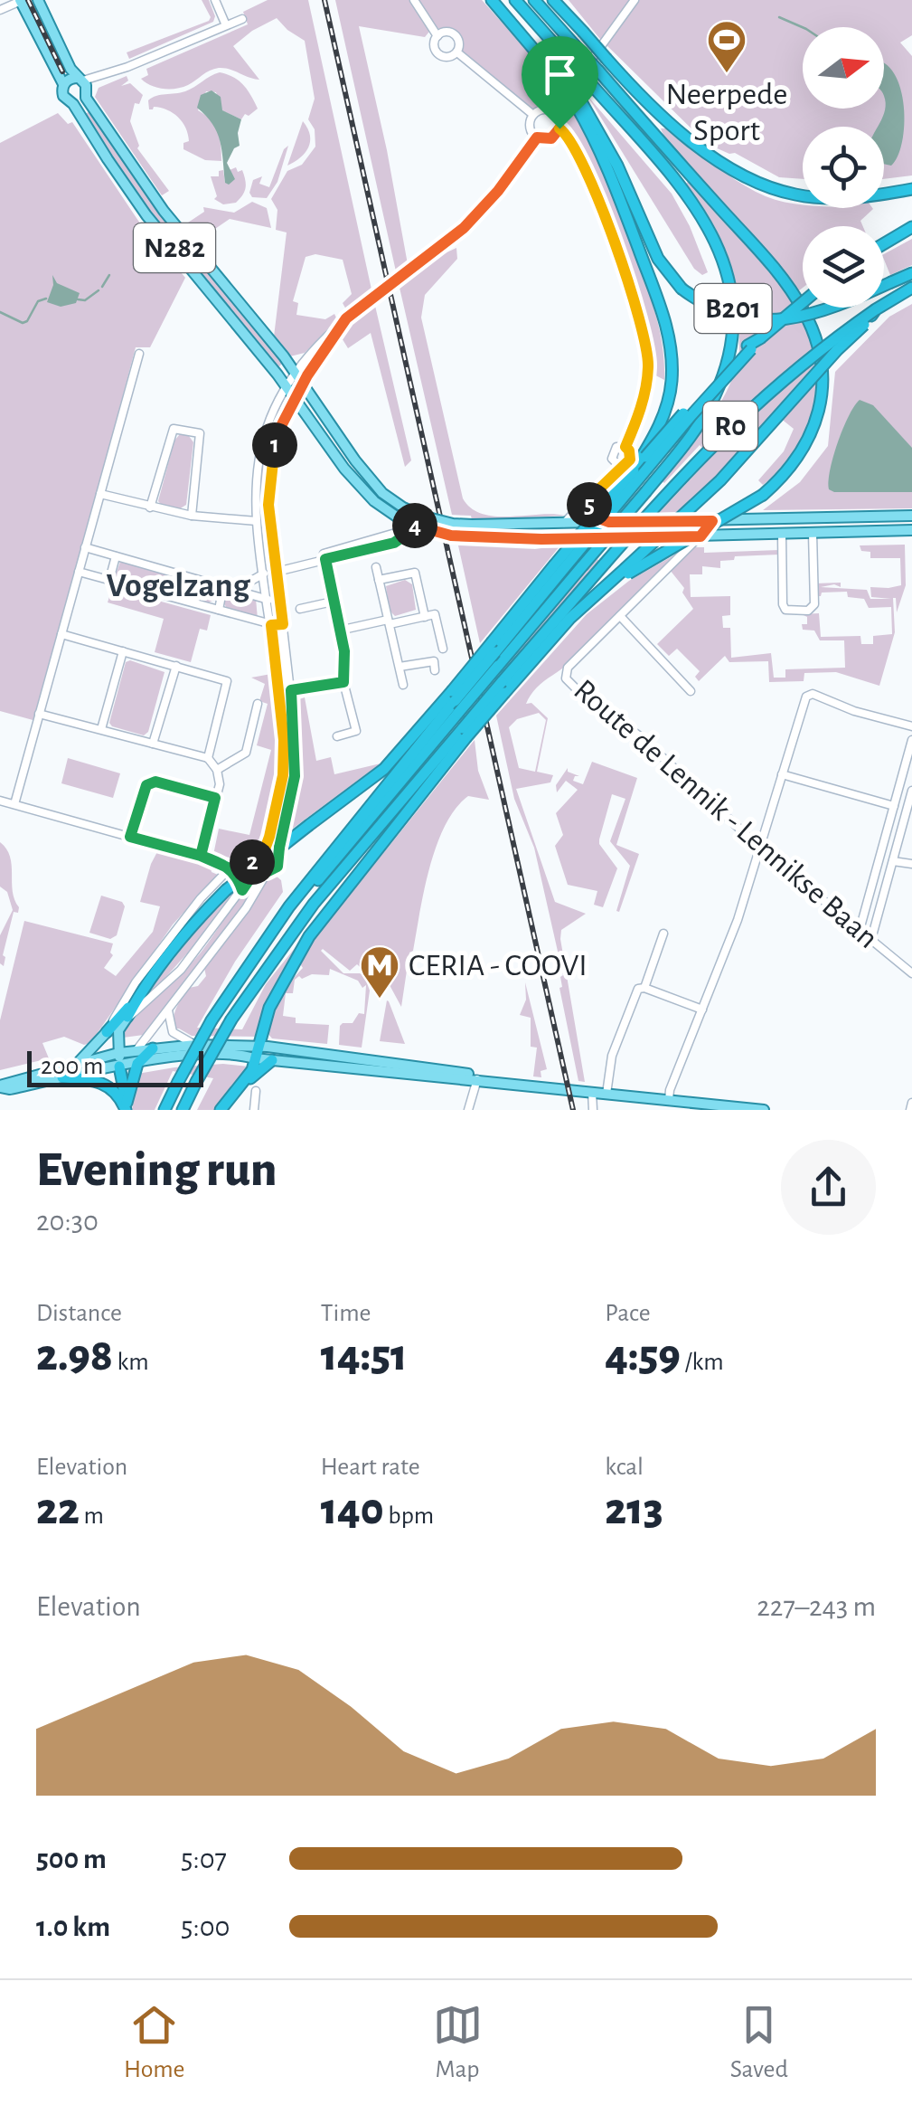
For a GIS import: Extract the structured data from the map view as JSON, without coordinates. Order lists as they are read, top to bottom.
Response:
{
  "streets": {
    "highway": ["B201", "R0"],
    "main road": ["N282"],
    "street": ["Route de Lennik - Lennikse Baan"]
  },
  "crossings": [
    ["N282", "Route de Lennik - Lennikse Baan"],
    ["B201", "R0"]
  ],
  "districts": ["Vogelzang"],
  "places": {
    "sports": ["Neerpede Sport"],
    "metro station": ["CERIA - COOVI"]
  },
  "scale_bar": "200 m",
  "north": "right",
  "page": {
    "pins": [
      "1",
      "5",
      "4",
      "2"
    ],
    "scale": "200 m",
    "heading": ["Evening run", "20:30"],
    "stats": [
      ["Distance", "2.98 km"],
      ["Time", "14:51"],
      ["Pace", "4:59 /km"],
      ["Elevation", "22 m"],
      ["Heart rate", "140 bpm"],
      ["kcal", "213"]
    ],
    "chart": ["Elevation", "227–243 m"],
    "list": [
      {
        "name": "500 m",
        "note": "5:07"
      },
      {
        "name": "1.0 km",
        "note": "5:00"
      }
    ],
    "tabs": ["Home", "Map", "Saved"]
  }
}
